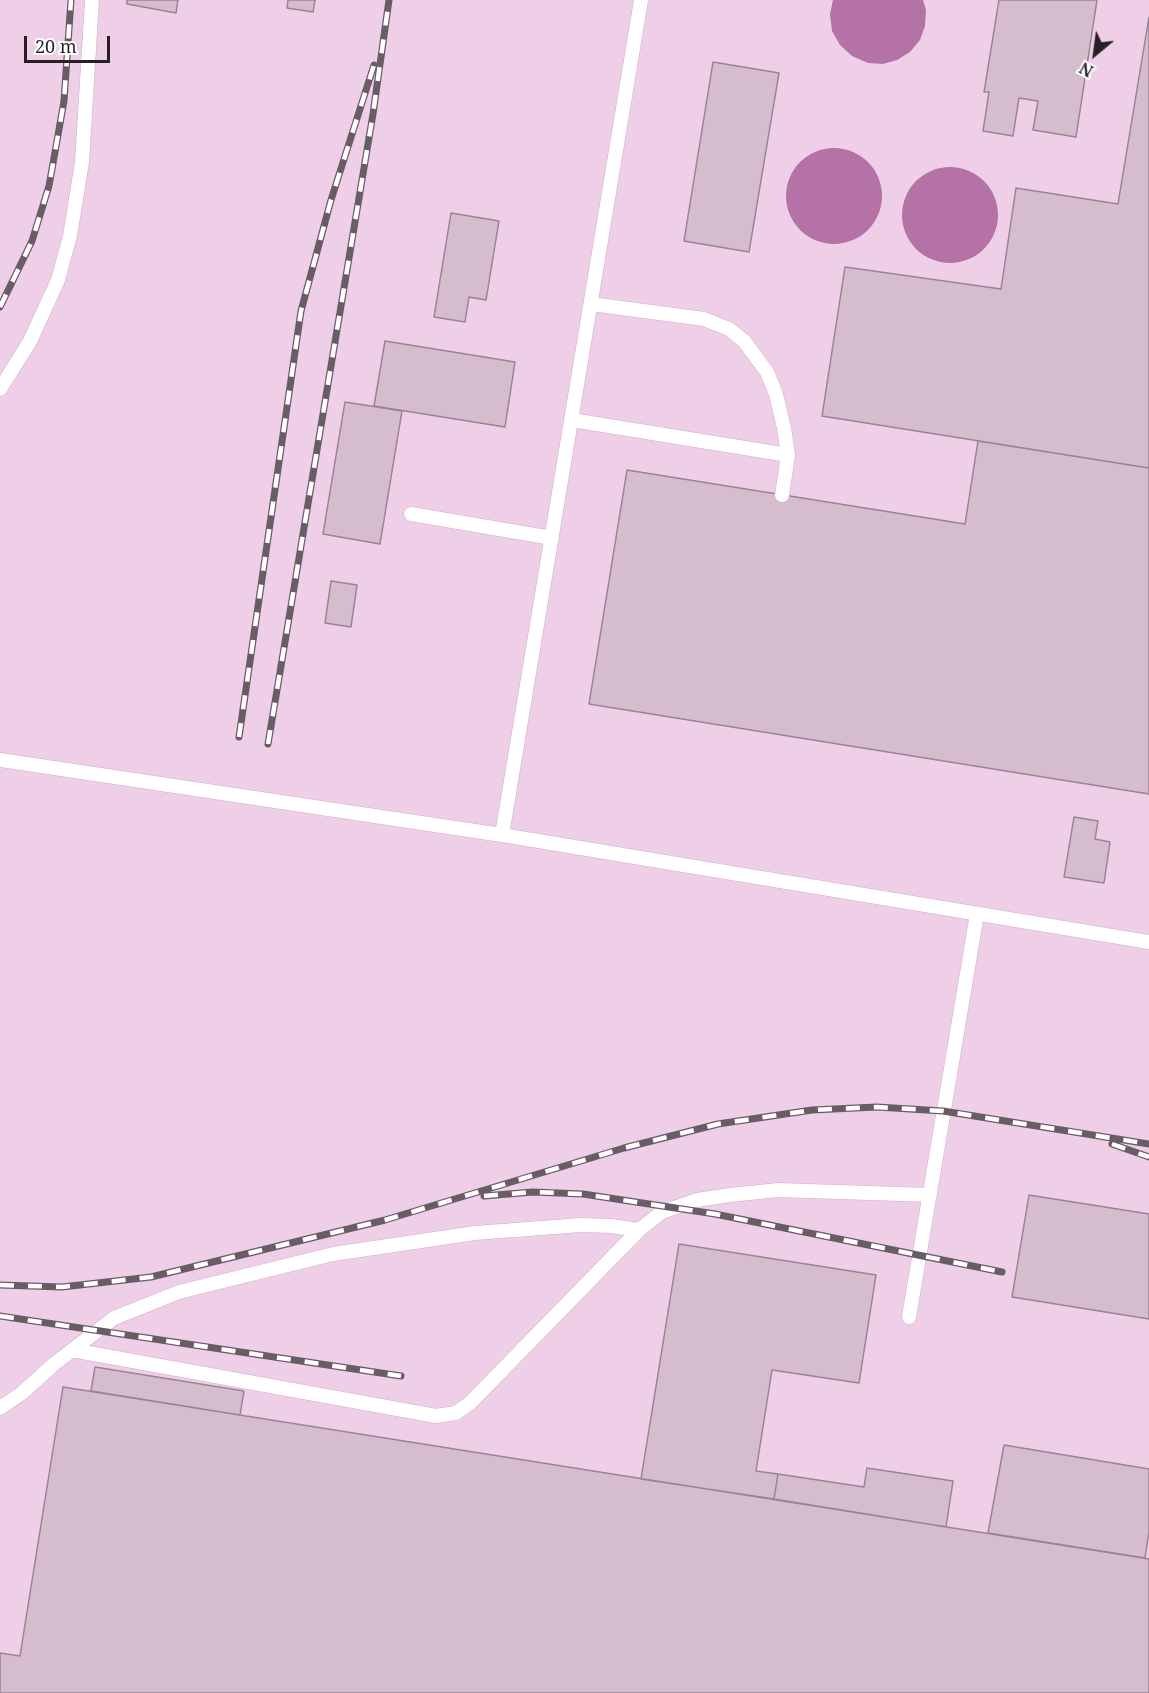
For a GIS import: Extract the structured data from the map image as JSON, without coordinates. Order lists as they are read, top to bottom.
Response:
{
  "scale_bar": "20 m",
  "north": "bottom left"
}
